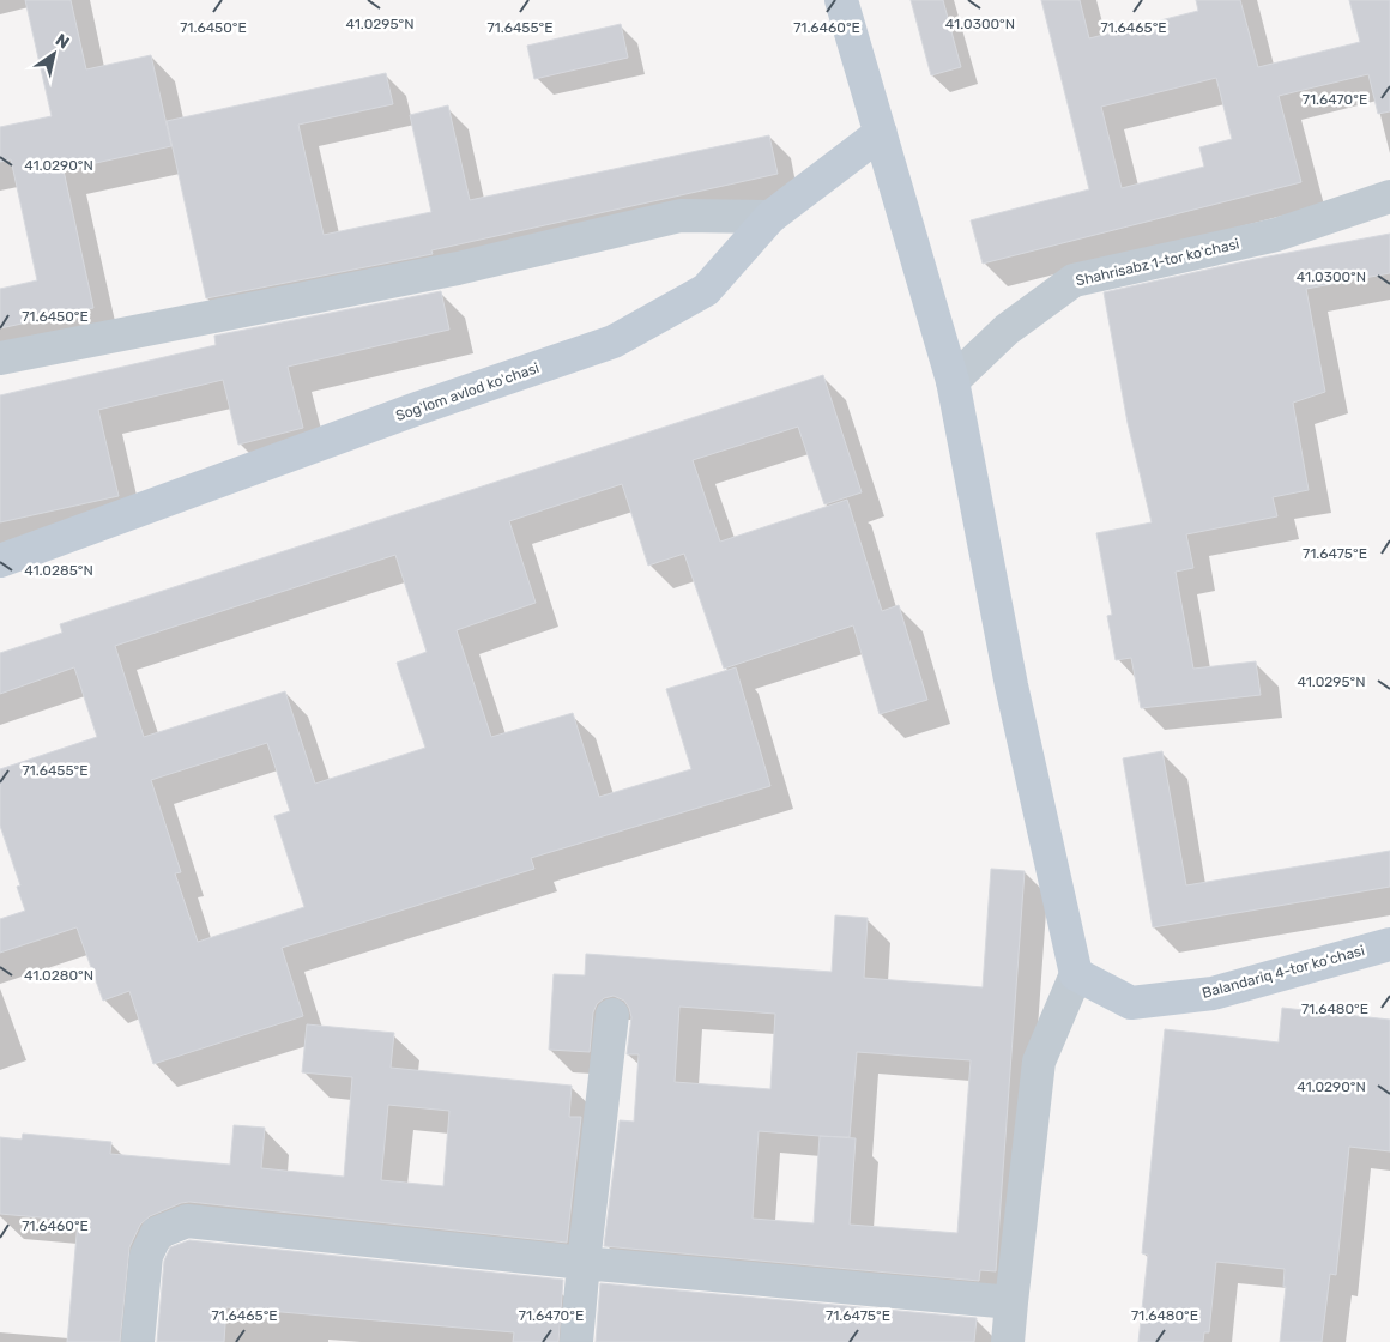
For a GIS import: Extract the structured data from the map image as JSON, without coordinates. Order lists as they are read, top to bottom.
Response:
{
  "streets": {
    "street": ["Shahrisabz 1-tor koʻchasi", "Sogʻlom avlod koʻchasi", "Balandariq 4-tor koʻchasi"]
  },
  "north": "top right",
  "coordinates": [
    "41.0295°N",
    "41.0300°N",
    "71.6450°E",
    "71.6455°E",
    "71.6460°E",
    "71.6465°E",
    "71.6470°E",
    "41.0290°N",
    "71.6475°E",
    "41.0285°N",
    "41.0280°N",
    "71.6480°E"
  ]
}
